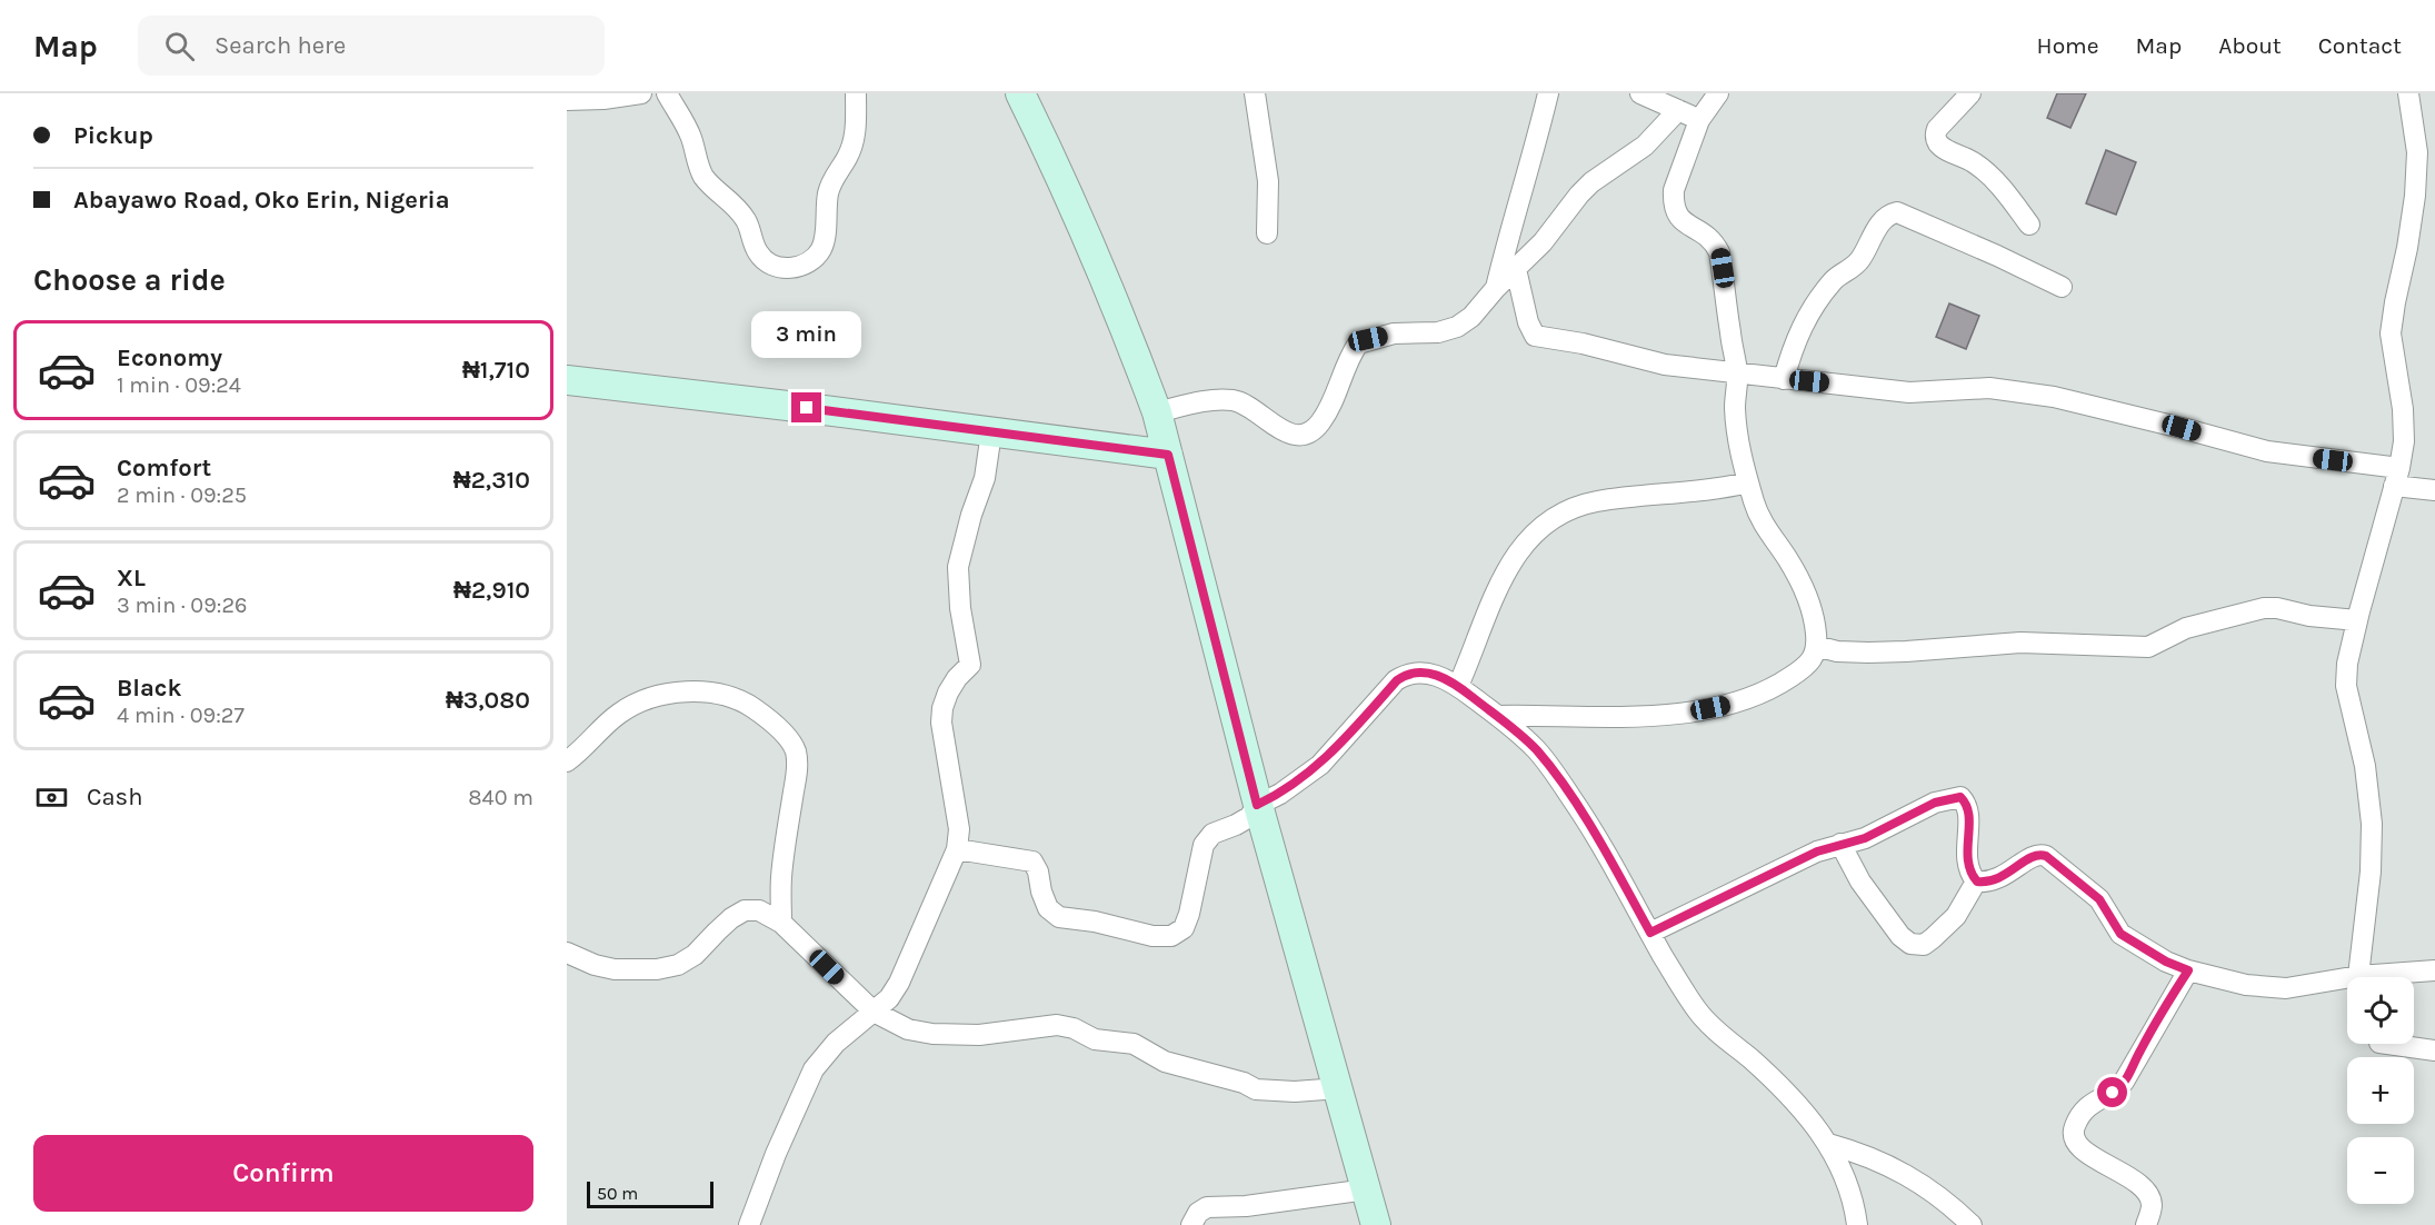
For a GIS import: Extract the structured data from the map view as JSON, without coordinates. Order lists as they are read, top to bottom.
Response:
{
  "scale_bar": "50 m",
  "page": {
    "header": "Map",
    "search": "Search here",
    "nav": [
      "Home",
      "Map",
      "About",
      "Contact"
    ],
    "banner": ["Pickup", "Abayawo Road, Oko Erin, Nigeria"],
    "heading": "Choose a ride",
    "bubble": "3 min",
    "list": [
      {
        "name": "Economy",
        "note": "1 min · 09:24",
        "value": "₦1,710"
      },
      {
        "name": "Comfort",
        "note": "2 min · 09:25",
        "value": "₦2,310"
      },
      {
        "name": "XL",
        "note": "3 min · 09:26",
        "value": "₦2,910"
      },
      {
        "name": "Black",
        "note": "4 min · 09:27",
        "value": "₦3,080"
      }
    ],
    "pay": ["Cash", "840 m"],
    "map_buttons": ["+", "−"],
    "buttons": "Confirm",
    "scale": "50 m"
  }
}
